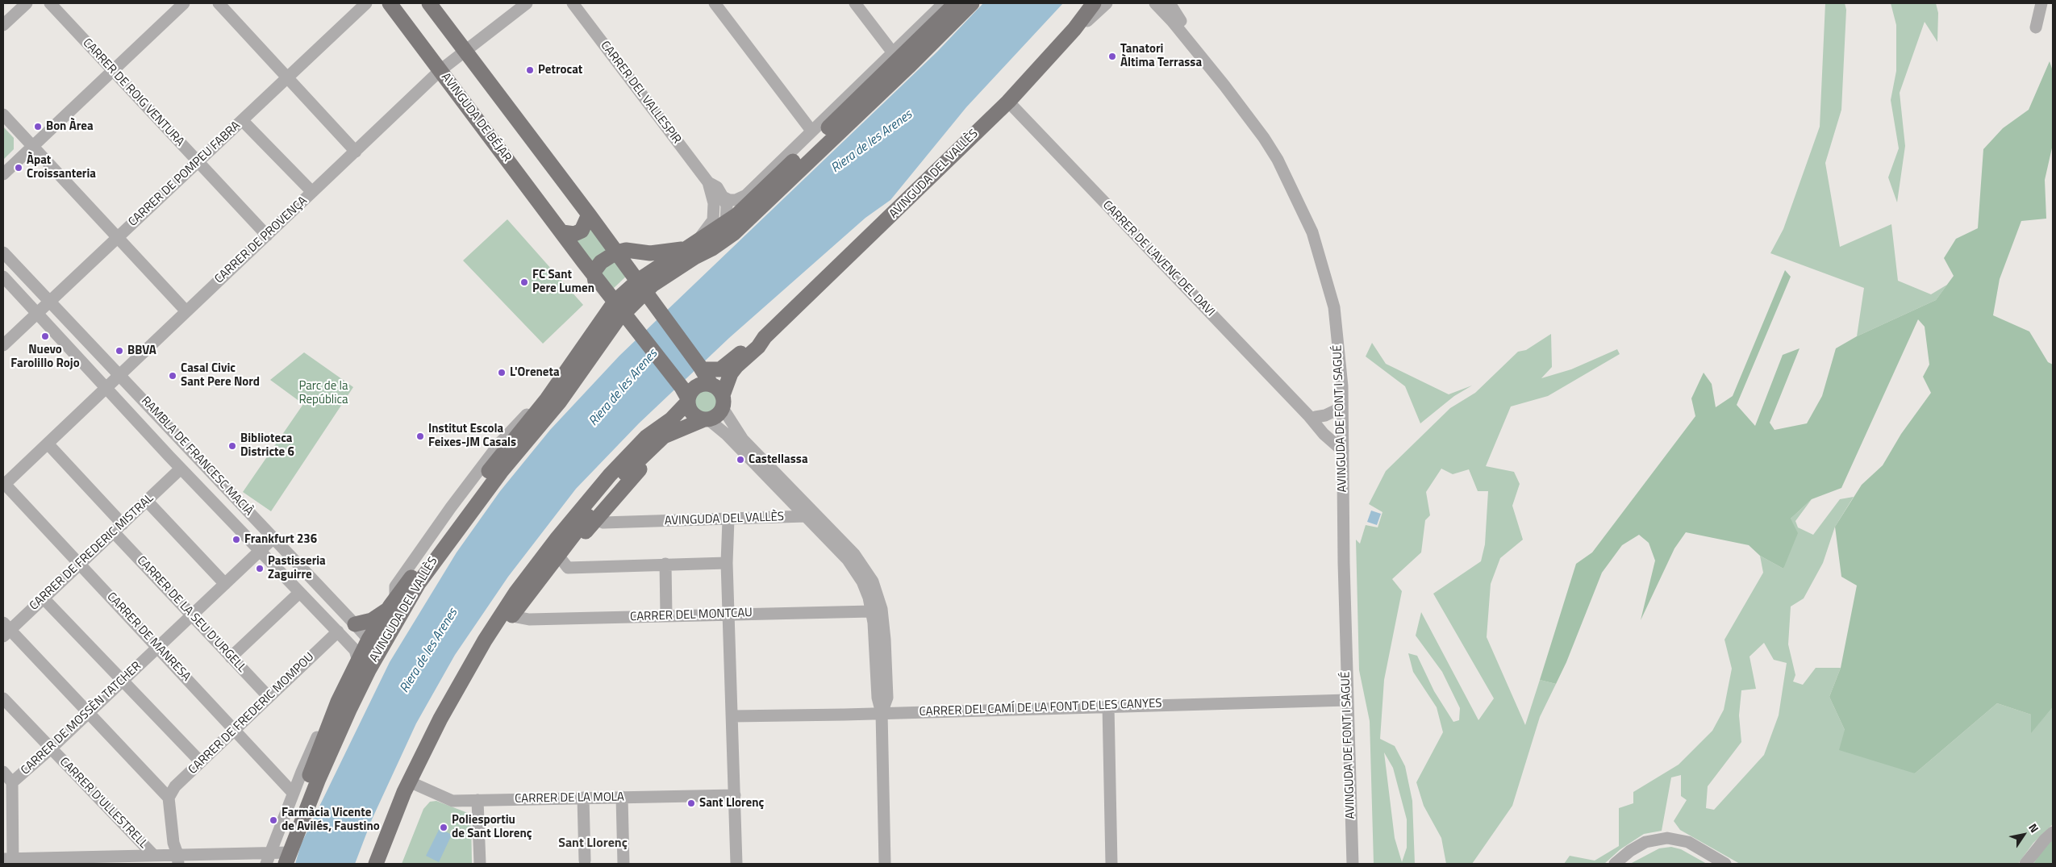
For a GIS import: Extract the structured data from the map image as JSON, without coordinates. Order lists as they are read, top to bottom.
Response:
{
  "streets": {
    "main road": ["AVINGUDA DE BÉJAR", "AVINGUDA DEL VALLÈS"],
    "street": [
      "CARRER DE ROIG VENTURA",
      "CARRER DEL VALLESPIR",
      "CARRER DE POMPEU FABRA",
      "CARRER DE PROVENÇA",
      "CARRER DE L'AVENC DEL DAVI",
      "AVINGUDA DE FONT I SAGUÉ",
      "RAMBLA DE FRANCESC MACIÀ",
      "CARRER DE FREDERIC MISTRAL",
      "CARRER DE LA SEU D'URGELL",
      "CARRER DEL MONTCAU",
      "CARRER DE MANRESA",
      "CARRER DEL CAMÍ DE LA FONT DE LES CANYES",
      "CARRER DE FREDERIC MOMPOU",
      "CARRER DE MOSSÈN TATCHER",
      "CARRER DE LA MOLA",
      "CARRER D'ULLESTRELL"
    ]
  },
  "crossings": [
    ["CARRER DE ROIG VENTURA", "CARRER DE POMPEU FABRA"],
    ["CARRER DE ROIG VENTURA", "CARRER DE PROVENÇA"],
    ["AVINGUDA DE BÉJAR", "AVINGUDA DEL VALLÈS"],
    ["AVINGUDA DE BÉJAR", "CARRER DE PROVENÇA"],
    ["CARRER DE POMPEU FABRA", "RAMBLA DE FRANCESC MACIÀ"],
    ["AVINGUDA DEL VALLÈS", "CARRER DE L'AVENC DEL DAVI"],
    ["AVINGUDA DEL VALLÈS", "RAMBLA DE FRANCESC MACIÀ"],
    ["AVINGUDA DEL VALLÈS", "CARRER DE MANRESA"],
    ["CARRER DE PROVENÇA", "RAMBLA DE FRANCESC MACIÀ"],
    ["CARRER DE PROVENÇA", "CARRER DE LA SEU D'URGELL"],
    ["CARRER DE PROVENÇA", "CARRER DE MANRESA"],
    ["CARRER DE L'AVENC DEL DAVI", "AVINGUDA DE FONT I SAGUÉ"],
    ["AVINGUDA DE FONT I SAGUÉ", "CARRER DEL CAMÍ DE LA FONT DE LES CANYES"],
    ["RAMBLA DE FRANCESC MACIÀ", "CARRER DE FREDERIC MISTRAL"],
    ["RAMBLA DE FRANCESC MACIÀ", "CARRER DE FREDERIC MOMPOU"],
    ["RAMBLA DE FRANCESC MACIÀ", "CARRER DE MOSSÈN TATCHER"],
    ["CARRER DE FREDERIC MISTRAL", "CARRER DE LA SEU D'URGELL"],
    ["CARRER DE FREDERIC MISTRAL", "CARRER DE MANRESA"],
    ["CARRER DE LA SEU D'URGELL", "CARRER DE FREDERIC MOMPOU"],
    ["CARRER DE LA SEU D'URGELL", "CARRER DE MOSSÈN TATCHER"],
    ["CARRER DE MANRESA", "CARRER DE FREDERIC MOMPOU"],
    ["CARRER DE MANRESA", "CARRER DE MOSSÈN TATCHER"],
    ["CARRER DE MOSSÈN TATCHER", "CARRER D'ULLESTRELL"]
  ],
  "districts": ["Sant Llorenç"],
  "water": ["Riera de les Arenes"],
  "parks": ["Parc de la República"],
  "places": [
    "Tanatori Àltima Terrassa",
    "Petrocat",
    "Bon Àrea",
    "Àpat Croissanteria",
    "FC Sant Pere Lumen",
    "Nuevo Farolillo Rojo",
    "BBVA",
    "L'Oreneta",
    "Casal Civic Sant Pere Nord",
    "Institut Escola Feixes-JM Casals",
    "Biblioteca Districte 6",
    "Castellassa",
    "Frankfurt 236",
    "Pastisseria Zaguirre",
    "Sant Llorenç",
    "Farmàcia Vicente de Avilés, Faustino",
    "Poliesportiu de Sant Llorenç"
  ],
  "north": "top right"
}
